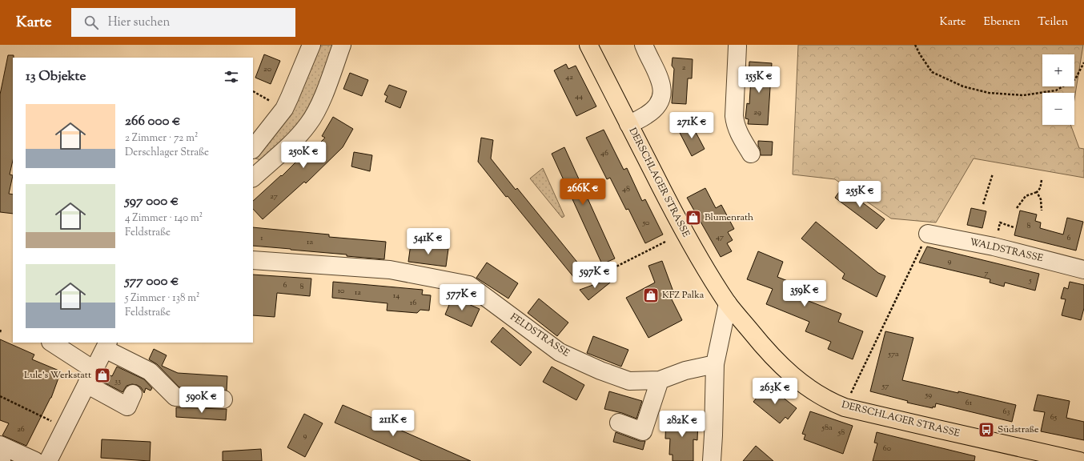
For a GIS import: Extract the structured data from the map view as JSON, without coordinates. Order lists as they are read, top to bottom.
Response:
{
  "streets": {
    "main road": ["DERSCHLAGER STRASSE"],
    "street": ["WALDSTRASSE", "FELDSTRASSE"]
  },
  "places": {
    "shop": ["Blumenrath", "KFZ Palka", "Lule's Werkstatt"],
    "bus stop": ["Südstraße"]
  },
  "house_numbers": [
    "2",
    "20",
    "42",
    "44",
    "29",
    "46",
    "48",
    "27",
    "50",
    "8",
    "47",
    "1",
    "6",
    "1a",
    "9",
    "7",
    "5",
    "6",
    "8",
    "10",
    "12",
    "14",
    "16",
    "57a",
    "33",
    "57",
    "59",
    "61",
    "63",
    "65",
    "58a",
    "26",
    "58",
    "9",
    "60"
  ],
  "page": {
    "header": "Karte",
    "search": "Hier suchen",
    "nav": ["Karte", "Ebenen", "Teilen"],
    "map_buttons": ["+", "−"],
    "heading": "13 Objekte",
    "price": [
      "155K €",
      "271K €",
      "250K €",
      "266K €",
      "255K €",
      "541K €",
      "597K €",
      "359K €",
      "577K €",
      "263K €",
      "590K €",
      "211K €",
      "282K €"
    ],
    "list": [
      {
        "name": "266 000 €",
        "note": "2 Zimmer · 72 m² · Derschlager Straße"
      },
      {
        "name": "597 000 €",
        "note": "4 Zimmer · 140 m² · Feldstraße"
      },
      {
        "name": "577 000 €",
        "note": "5 Zimmer · 138 m² · Feldstraße"
      }
    ]
  }
}
